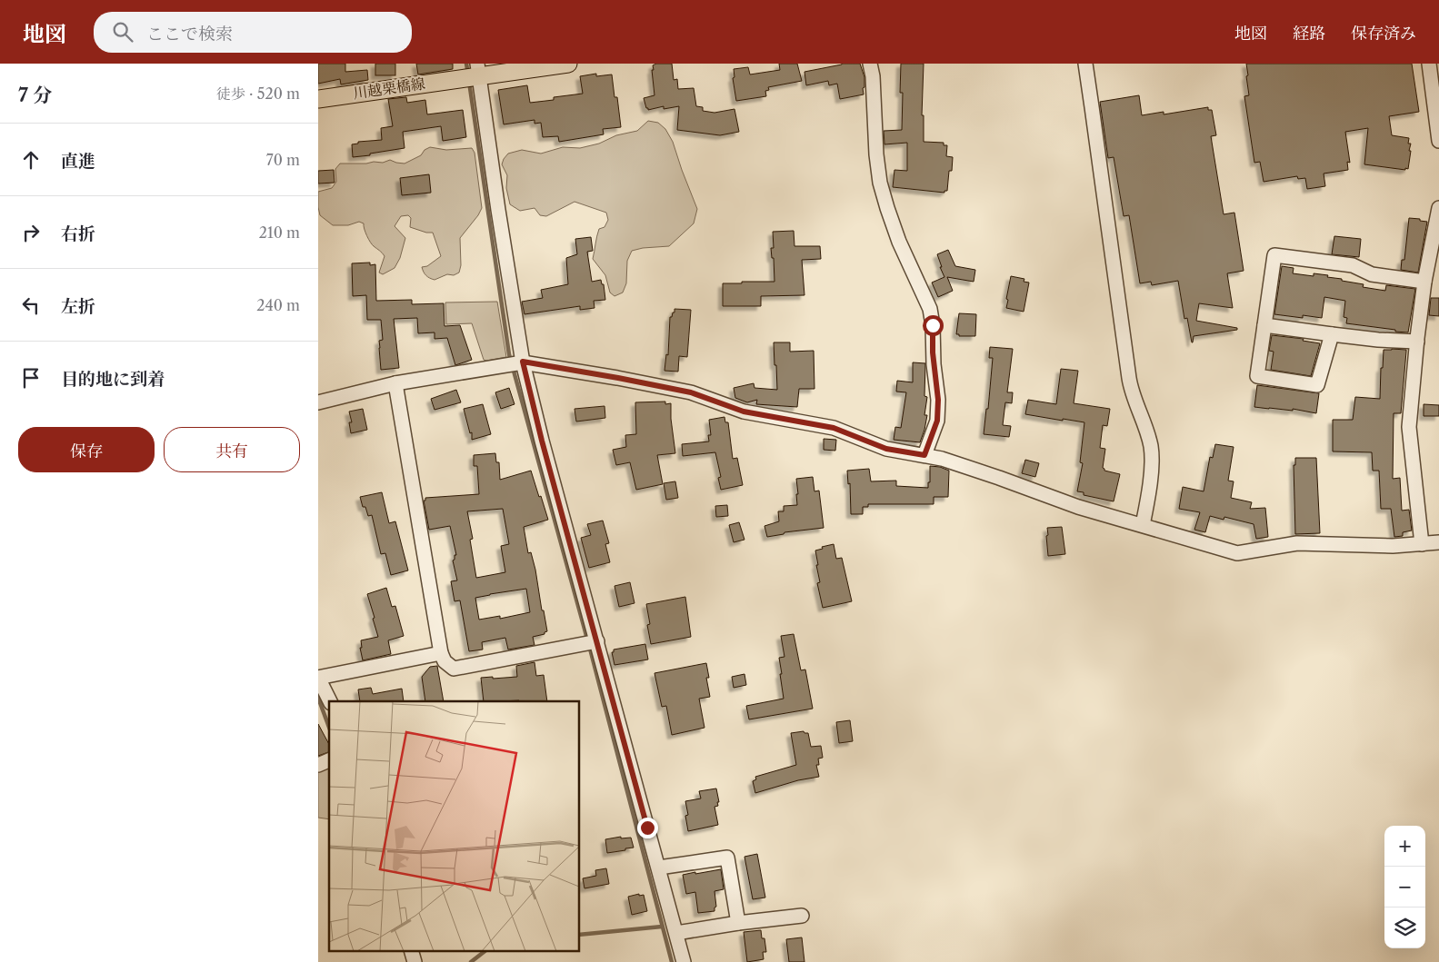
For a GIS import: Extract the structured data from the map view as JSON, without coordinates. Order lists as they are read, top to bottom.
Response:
{
  "streets": {
    "main road": ["川越栗橋線"]
  },
  "page": {
    "header": "地図",
    "search": "ここで検索",
    "nav": ["地図", "経路", "保存済み"],
    "heading": ["7 分", "徒歩 · 520 m"],
    "list": [
      ["直進", "70 m"],
      ["右折", "210 m"],
      ["左折", "240 m"],
      "目的地に到着"
    ],
    "buttons": ["保存", "共有"],
    "map_buttons": ["+", "−"]
  }
}
